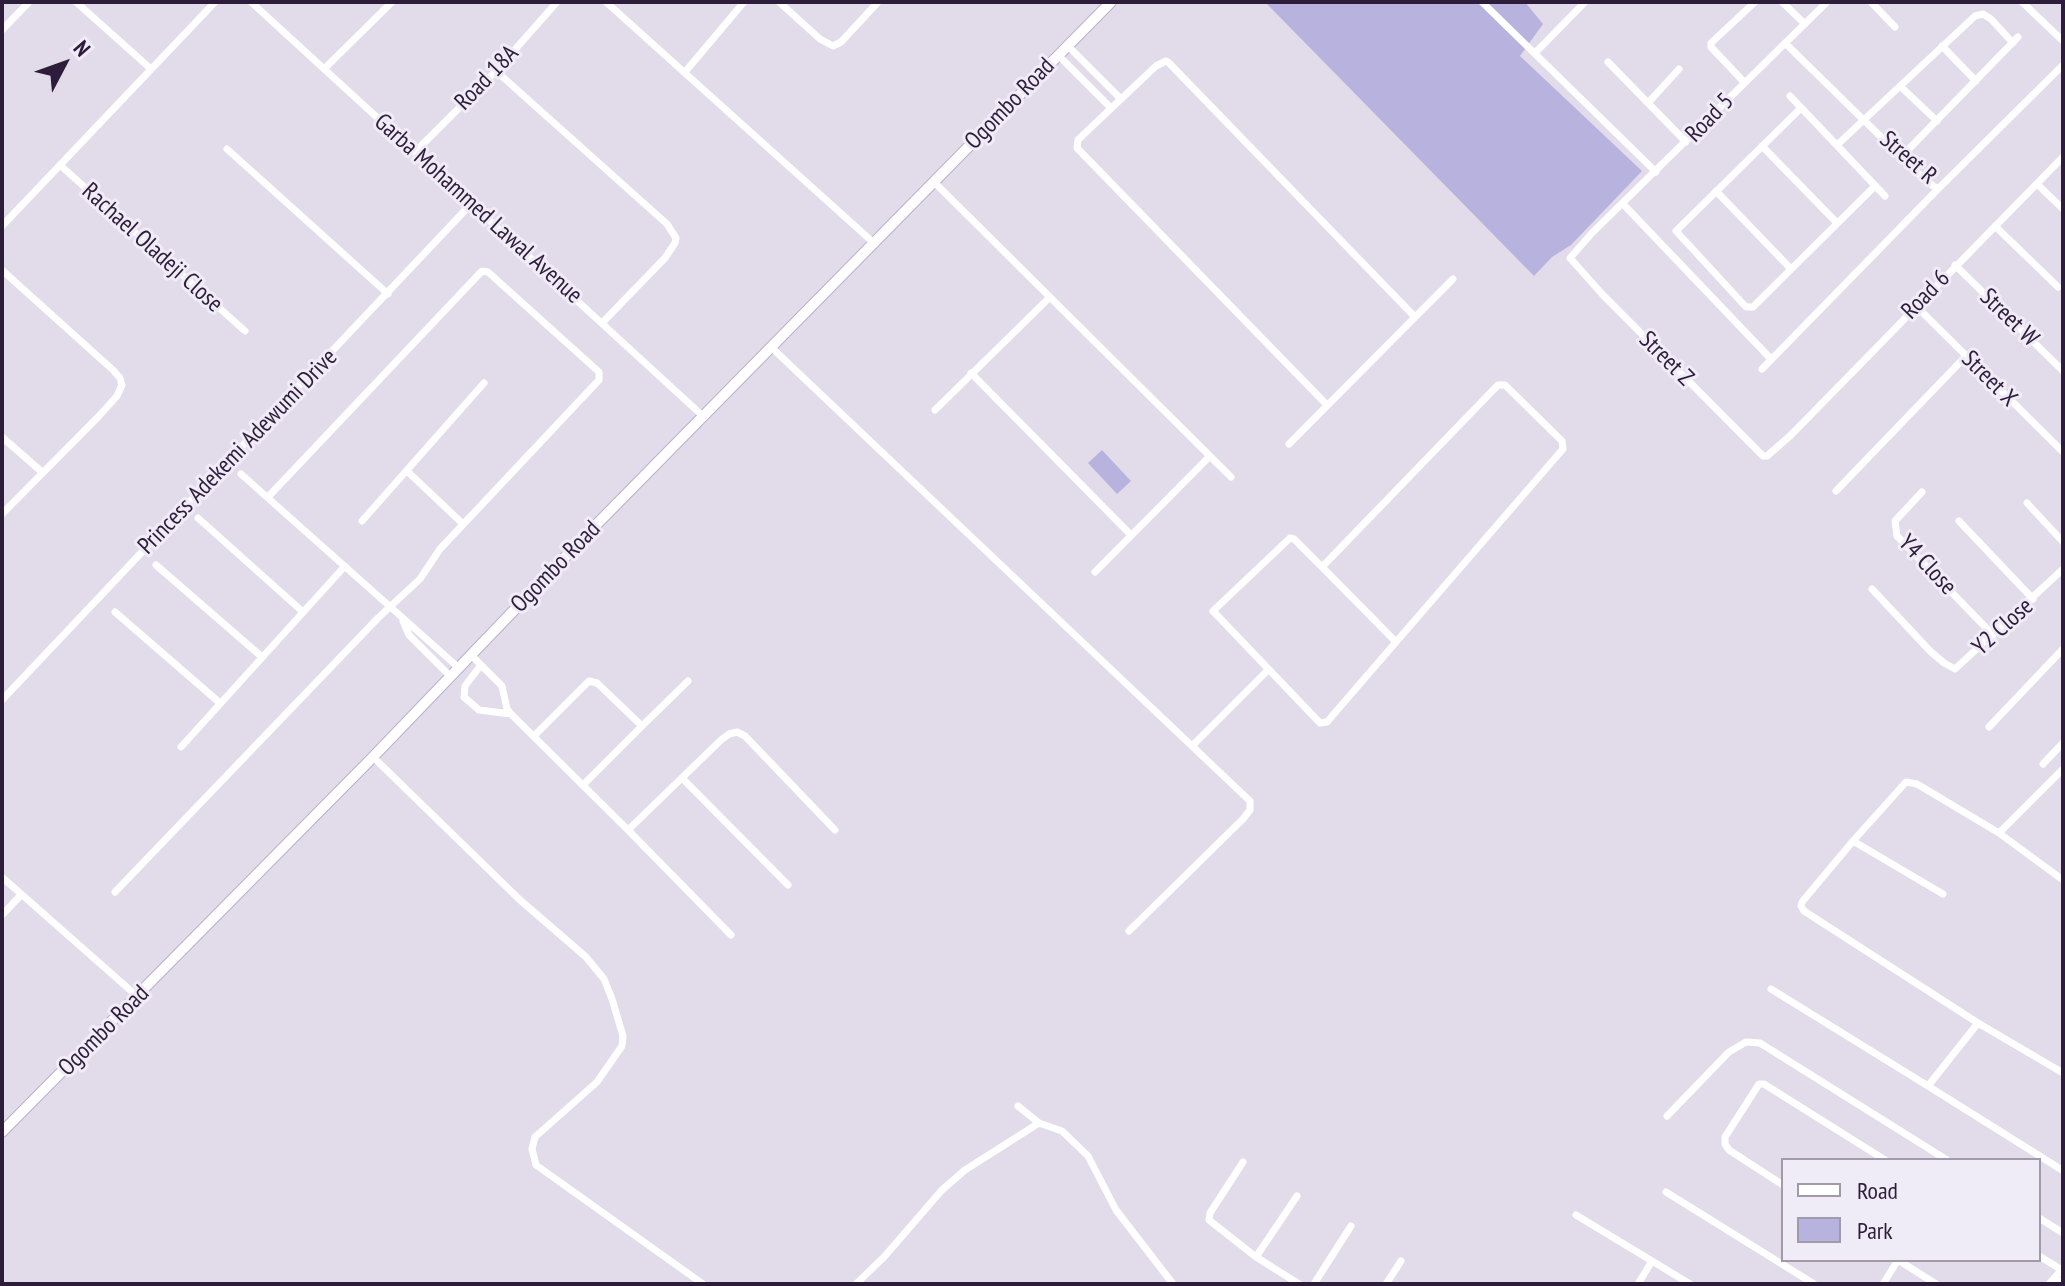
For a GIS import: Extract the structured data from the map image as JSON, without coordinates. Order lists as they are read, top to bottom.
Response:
{
  "streets": {
    "main road": ["Ogombo Road"],
    "street": [
      "Road 18A",
      "Road 5",
      "Street R",
      "Garba Mohammed Lawal Avenue",
      "Rachael Oladeji Close",
      "Road 6",
      "Street W",
      "Street Z",
      "Street X",
      "Princess Adekemi Adewumi Drive",
      "Y4 Close",
      "Y2 Close"
    ]
  },
  "crossings": [
    ["Road 18A", "Garba Mohammed Lawal Avenue"],
    ["Ogombo Road", "Garba Mohammed Lawal Avenue"],
    ["Road 5", "Street R"],
    ["Road 5", "Street Z"],
    ["Garba Mohammed Lawal Avenue", "Princess Adekemi Adewumi Drive"],
    ["Road 6", "Street W"],
    ["Road 6", "Street Z"],
    ["Road 6", "Street X"],
    ["Y4 Close", "Y2 Close"]
  ],
  "legend": ["Road", "Park"],
  "north": "top right"
}
